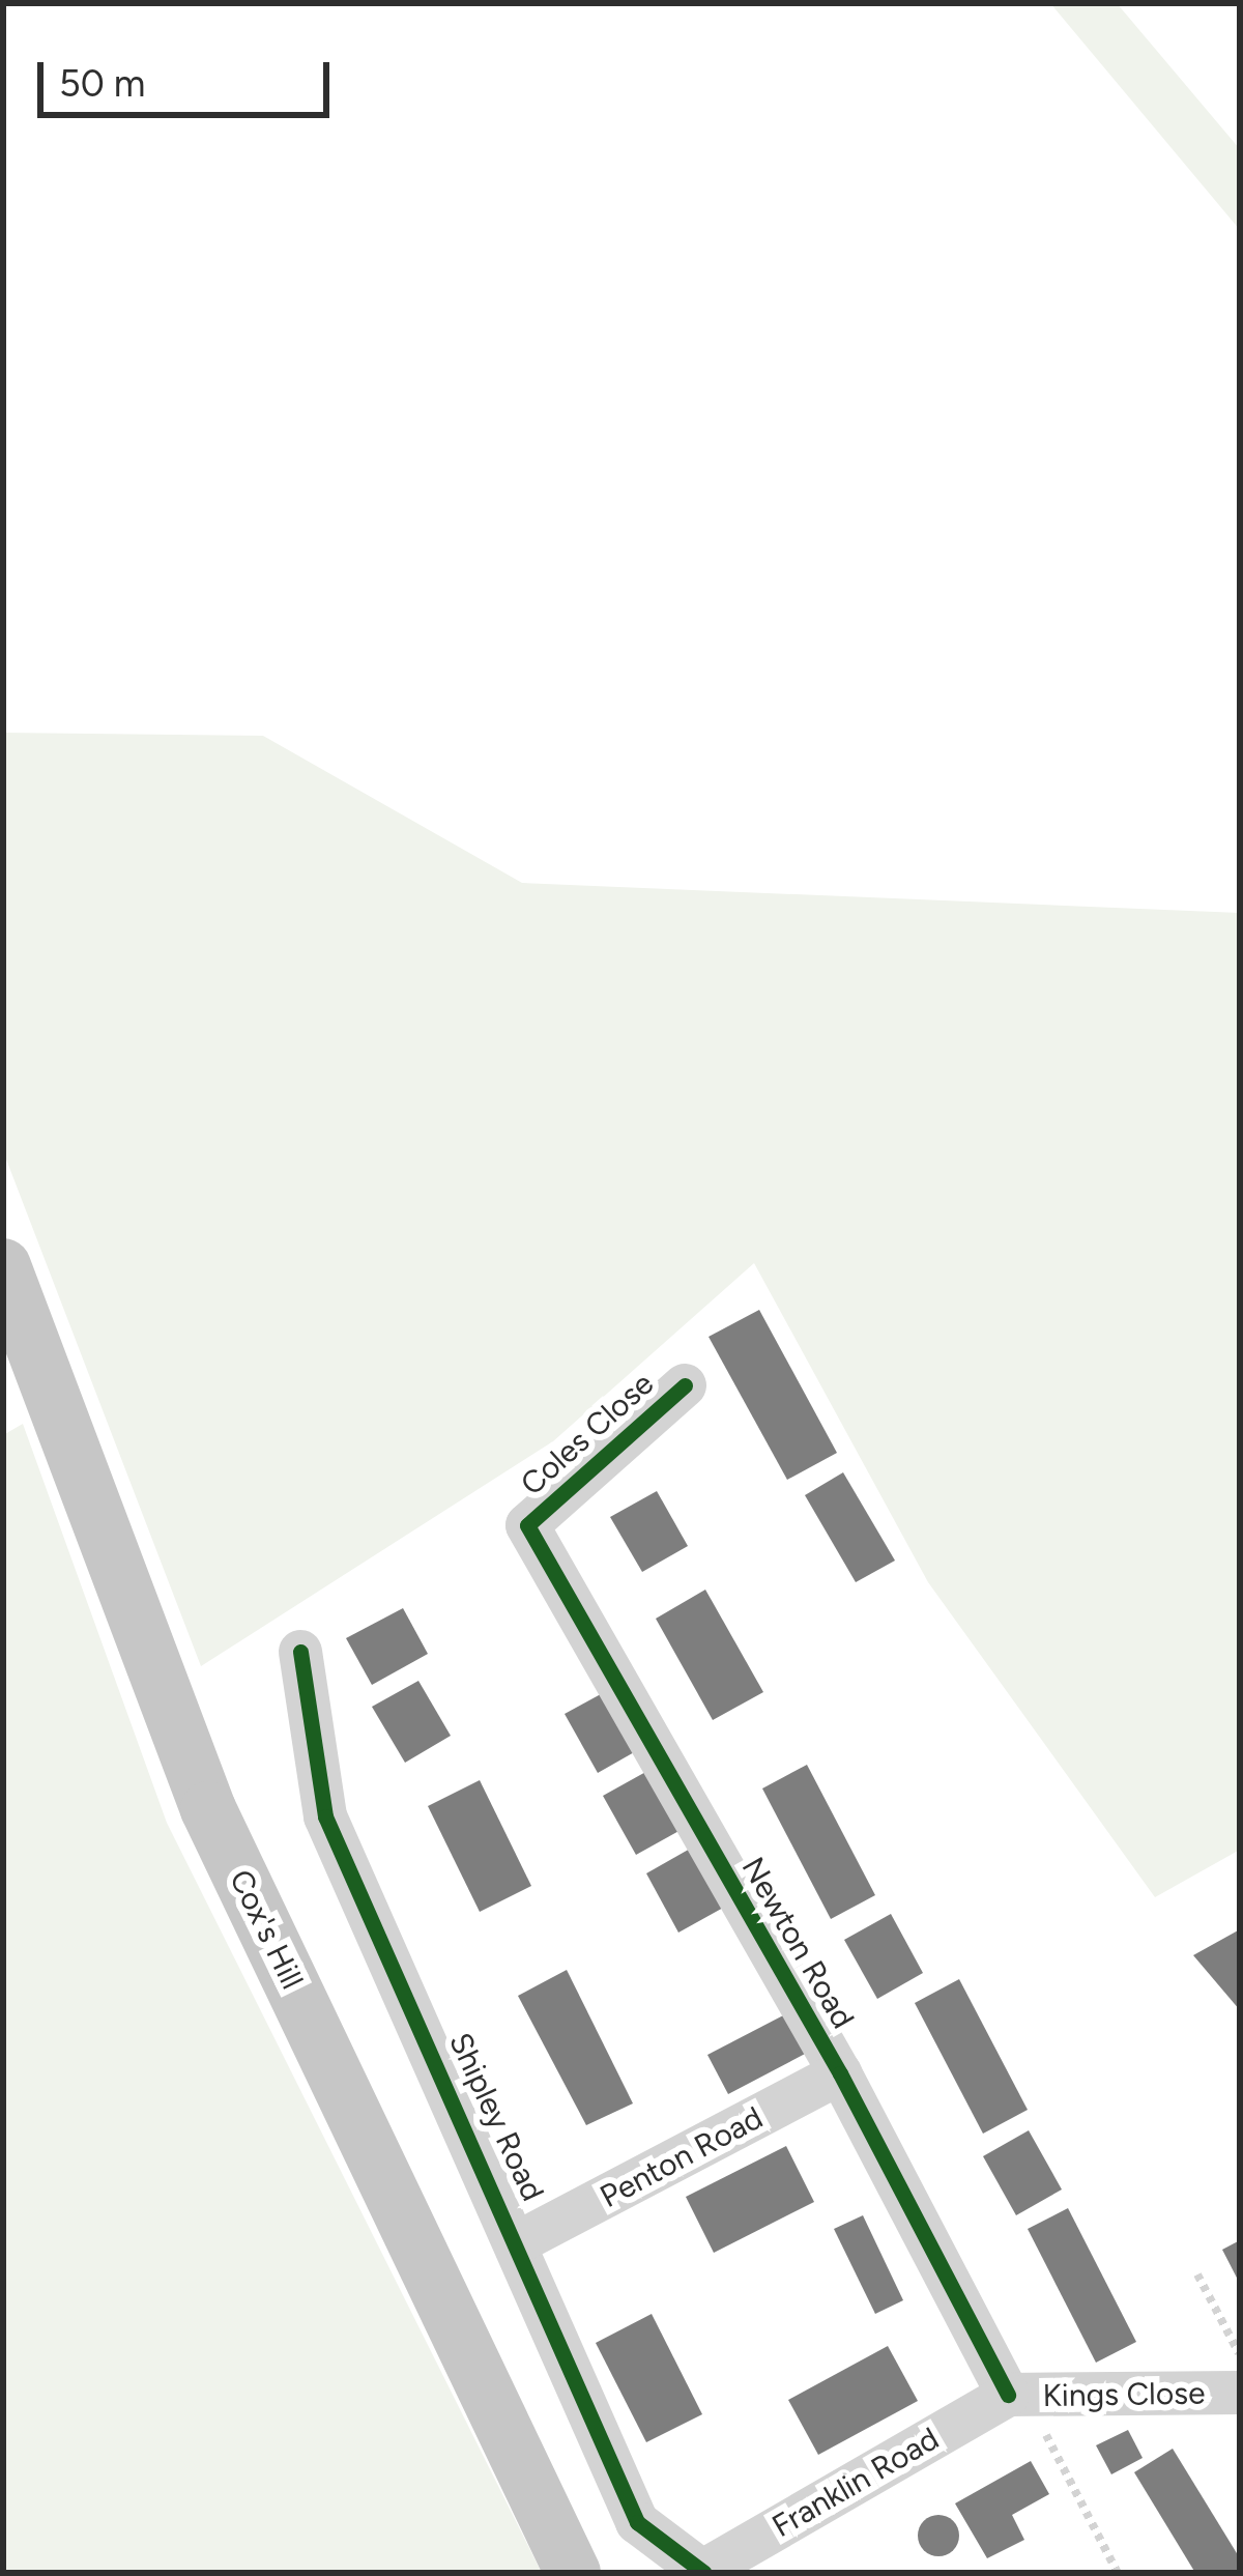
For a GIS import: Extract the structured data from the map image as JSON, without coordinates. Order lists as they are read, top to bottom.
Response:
{
  "streets": {
    "main road": ["Cox's Hill"],
    "street": [
      "Coles Close",
      "Newton Road",
      "Shipley Road",
      "Penton Road",
      "Kings Close",
      "Franklin Road"
    ]
  },
  "crossings": [
    ["Coles Close", "Newton Road"],
    ["Newton Road", "Penton Road"],
    ["Newton Road", "Kings Close"],
    ["Newton Road", "Franklin Road"],
    ["Shipley Road", "Penton Road"],
    ["Shipley Road", "Franklin Road"],
    ["Kings Close", "Franklin Road"]
  ],
  "scale_bar": "50 m"
}
